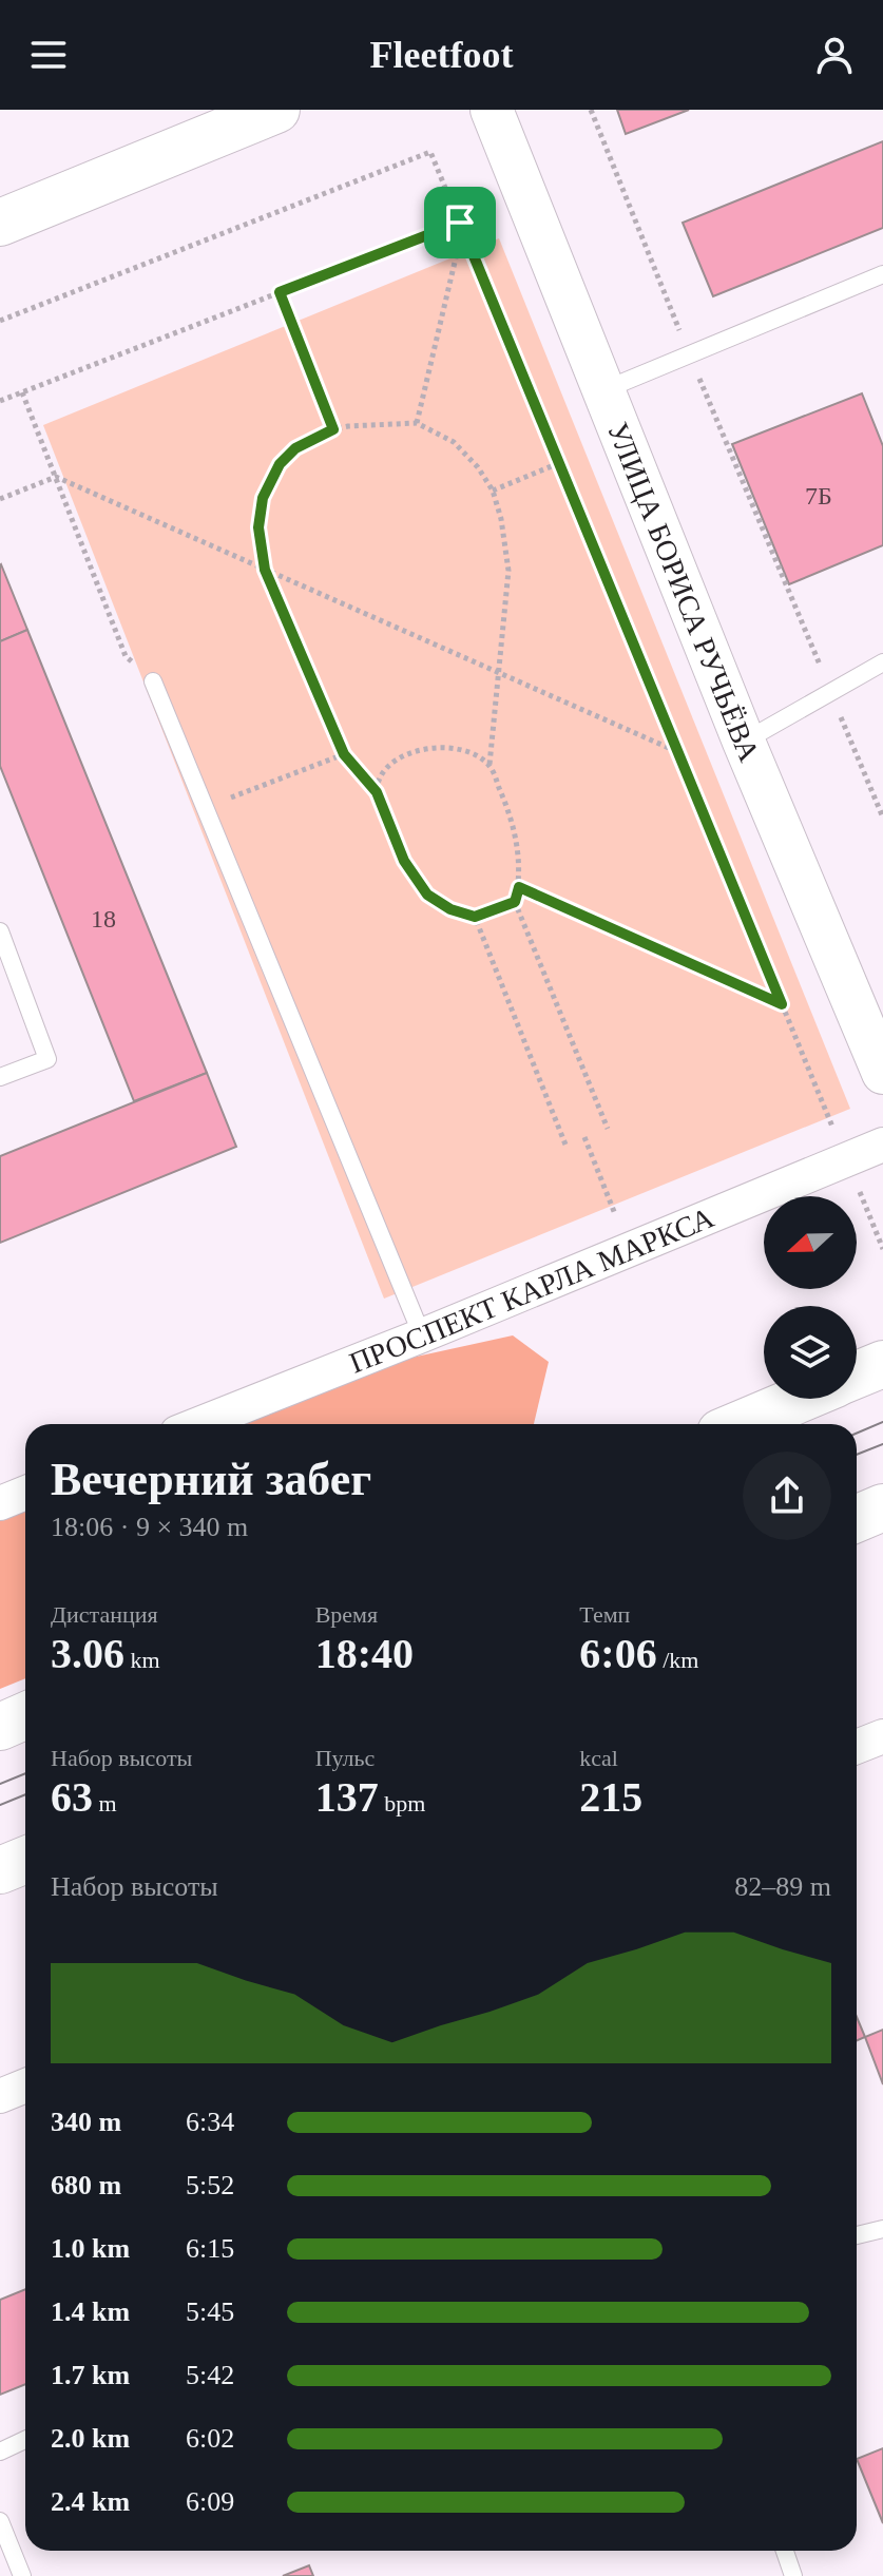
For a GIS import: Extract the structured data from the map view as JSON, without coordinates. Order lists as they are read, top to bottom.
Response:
{
  "streets": {
    "street": ["УЛИЦА БОРИСА РУЧЬЁВА", "ПРОСПЕКТ КАРЛА МАРКСА"]
  },
  "house_numbers": ["7Б", "18"],
  "north": "left",
  "page": {
    "header": "Fleetfoot",
    "heading": ["Вечерний забег", "18:06 · 9 × 340 m"],
    "stats": [
      ["Дистанция", "3.06 km"],
      ["Время", "18:40"],
      ["Темп", "6:06 /km"],
      ["Набор высоты", "63 m"],
      ["Пульс", "137 bpm"],
      ["kcal", "215"]
    ],
    "chart": ["Набор высоты", "82–89 m"],
    "list": [
      {
        "name": "340 m",
        "note": "6:34"
      },
      {
        "name": "680 m",
        "note": "5:52"
      },
      {
        "name": "1.0 km",
        "note": "6:15"
      },
      {
        "name": "1.4 km",
        "note": "5:45"
      },
      {
        "name": "1.7 km",
        "note": "5:42"
      },
      {
        "name": "2.0 km",
        "note": "6:02"
      },
      {
        "name": "2.4 km",
        "note": "6:09"
      }
    ]
  }
}
